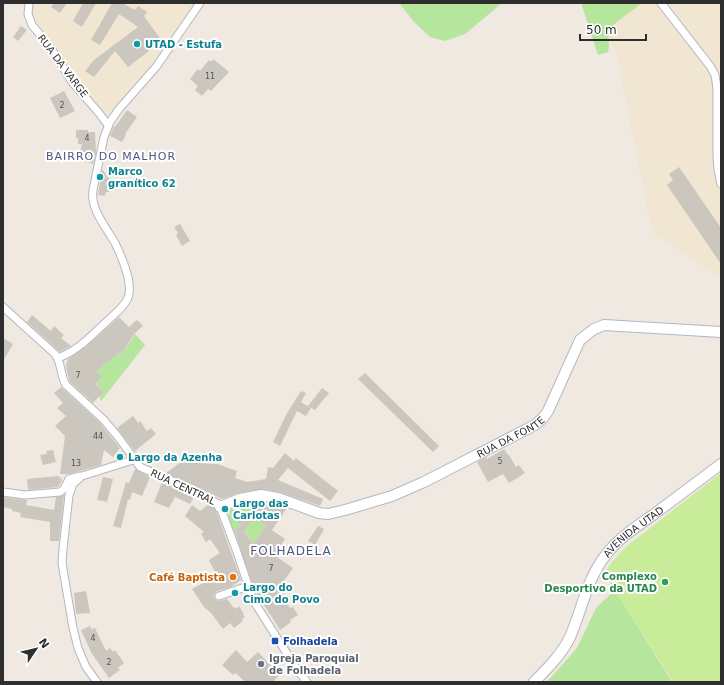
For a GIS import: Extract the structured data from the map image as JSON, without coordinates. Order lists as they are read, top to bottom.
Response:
{
  "streets": {
    "street": [
      "RUA DA VARGE",
      "RUA DA FONTE",
      "RUA CENTRAL",
      "AVENIDA UTAD"
    ]
  },
  "crossings": [
    ["RUA DA FONTE", "RUA CENTRAL"]
  ],
  "districts": ["BAIRRO DO MALHOR", "FOLHADELA"],
  "places": {
    "other": [
      "UTAD - Estufa",
      "Marco granítico 62",
      "Largo da Azenha",
      "Largo das Carlotas",
      "Café Baptista",
      "Complexo Desportivo da UTAD",
      "Largo do Cimo do Povo",
      "Igreja Paroquial de Folhadela"
    ],
    "transit": ["Folhadela"]
  },
  "house_numbers": [
    "11",
    "2",
    "4",
    "7",
    "44",
    "5",
    "13",
    "7",
    "4",
    "2"
  ],
  "scale_bar": "50 m",
  "north": "top right"
}
